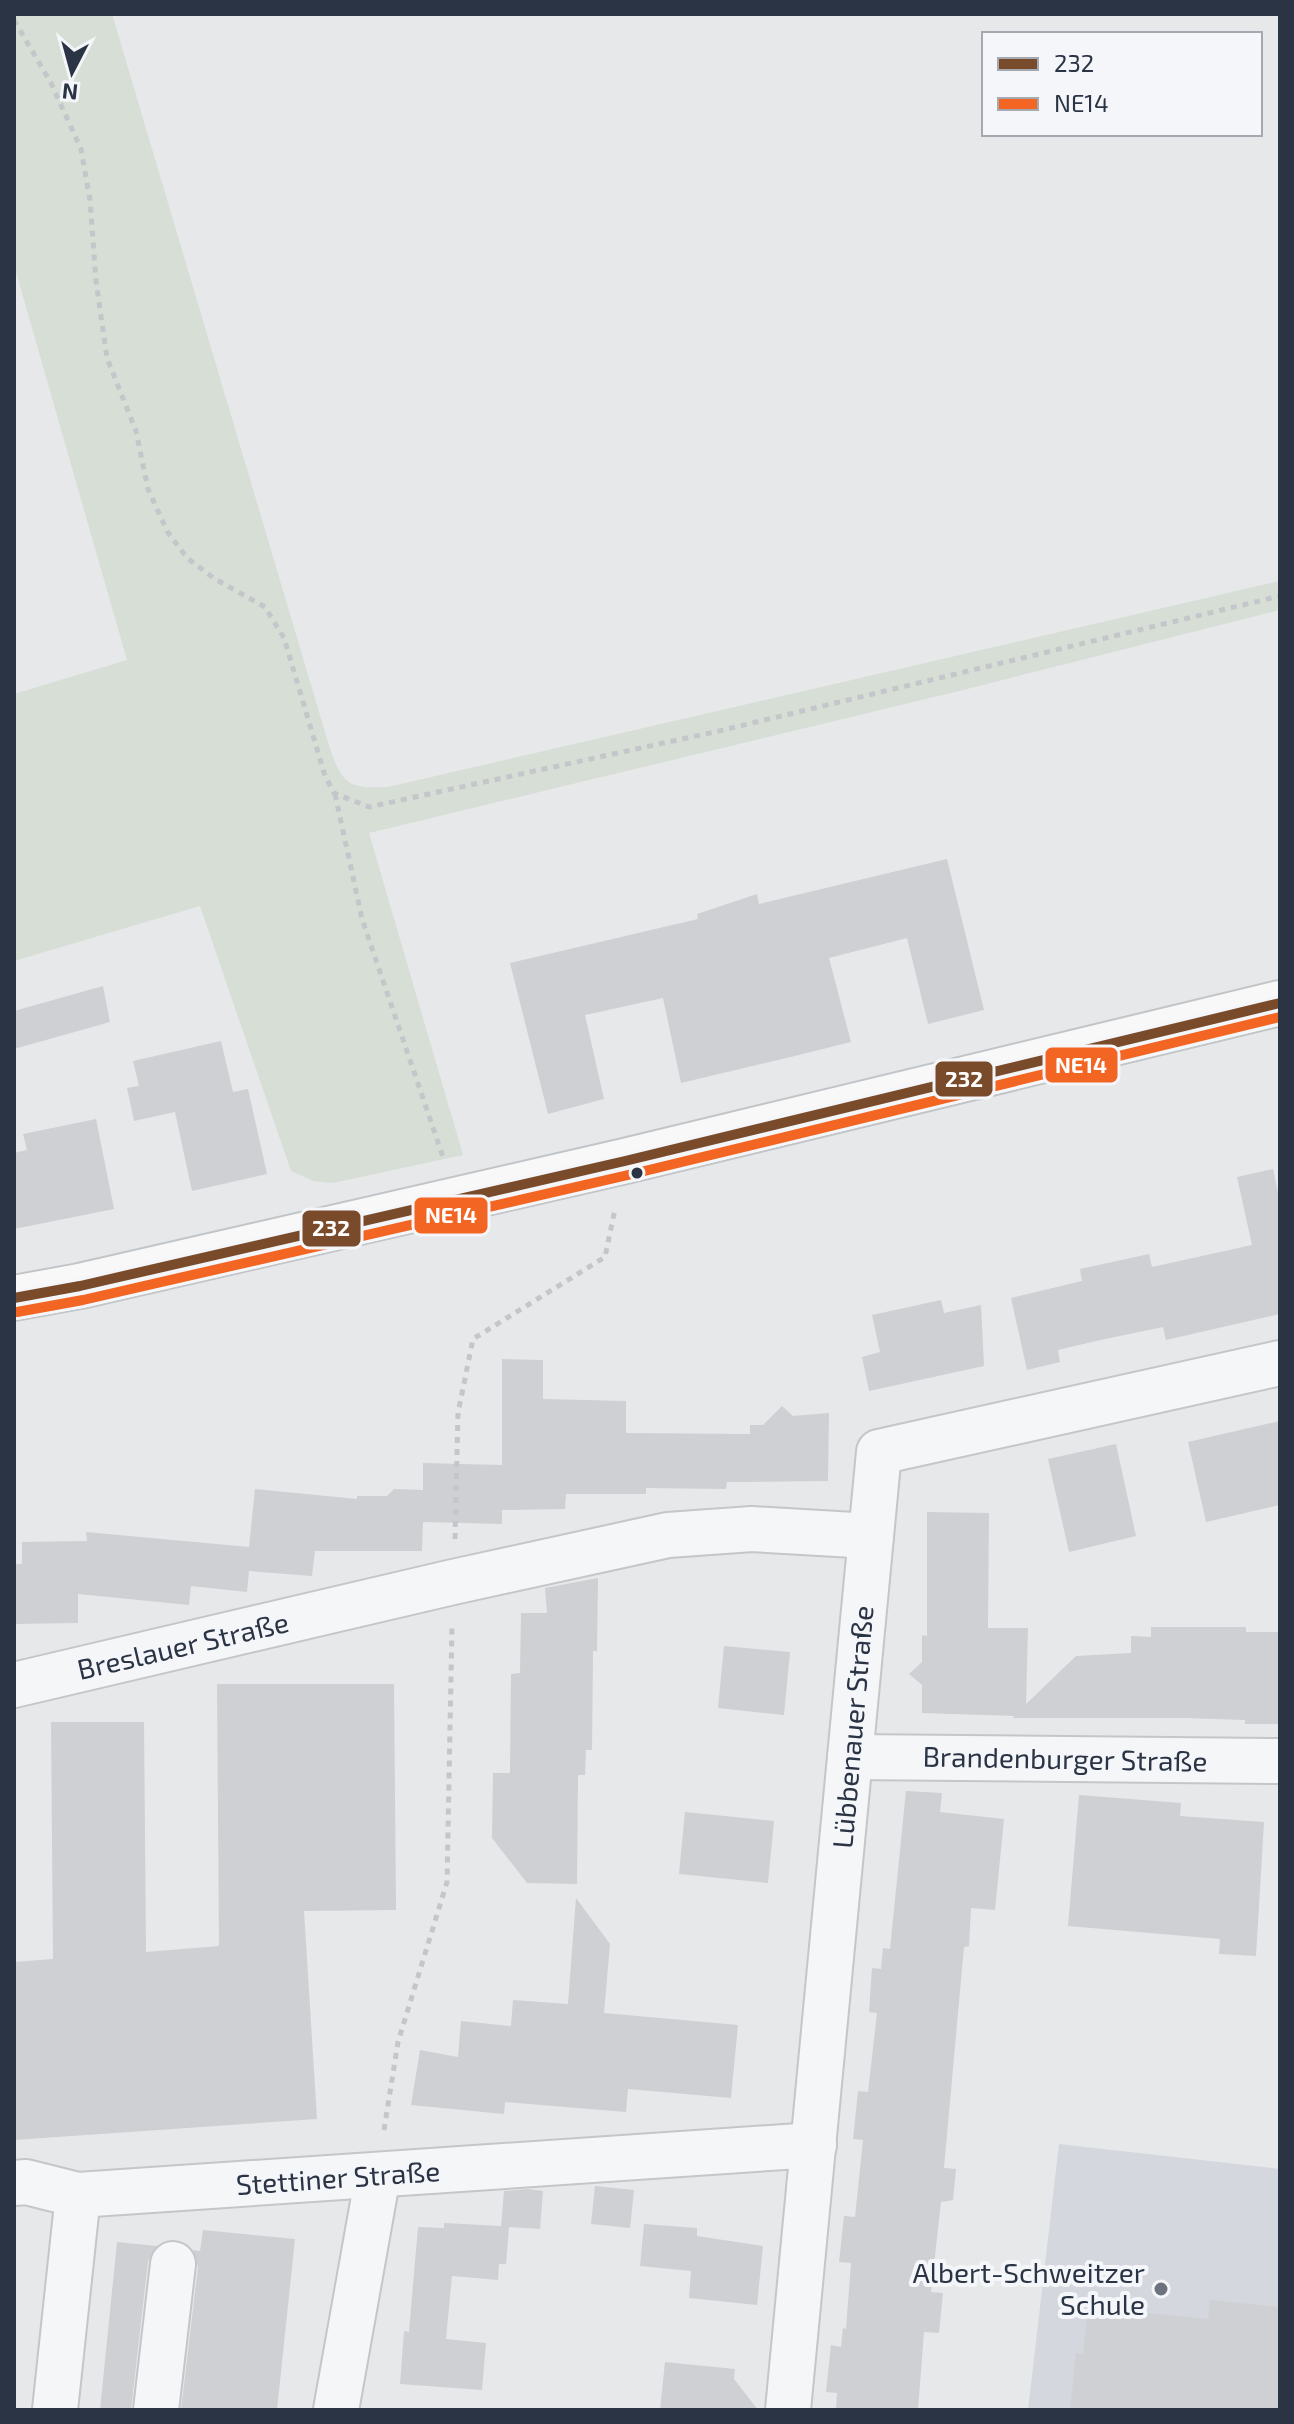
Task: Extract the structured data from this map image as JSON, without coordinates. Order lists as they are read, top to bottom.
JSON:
{
  "streets": {
    "street": [
      "Breslauer Straße",
      "Lübbenauer Straße",
      "Brandenburger Straße",
      "Stettiner Straße"
    ]
  },
  "crossings": [
    ["Breslauer Straße", "Lübbenauer Straße"],
    ["Lübbenauer Straße", "Brandenburger Straße"],
    ["Lübbenauer Straße", "Stettiner Straße"]
  ],
  "places": ["Albert-Schweitzer Schule"],
  "lines": ["transit line 232", "transit line NE14"],
  "legend": ["232", "NE14"],
  "north": "bottom"
}
